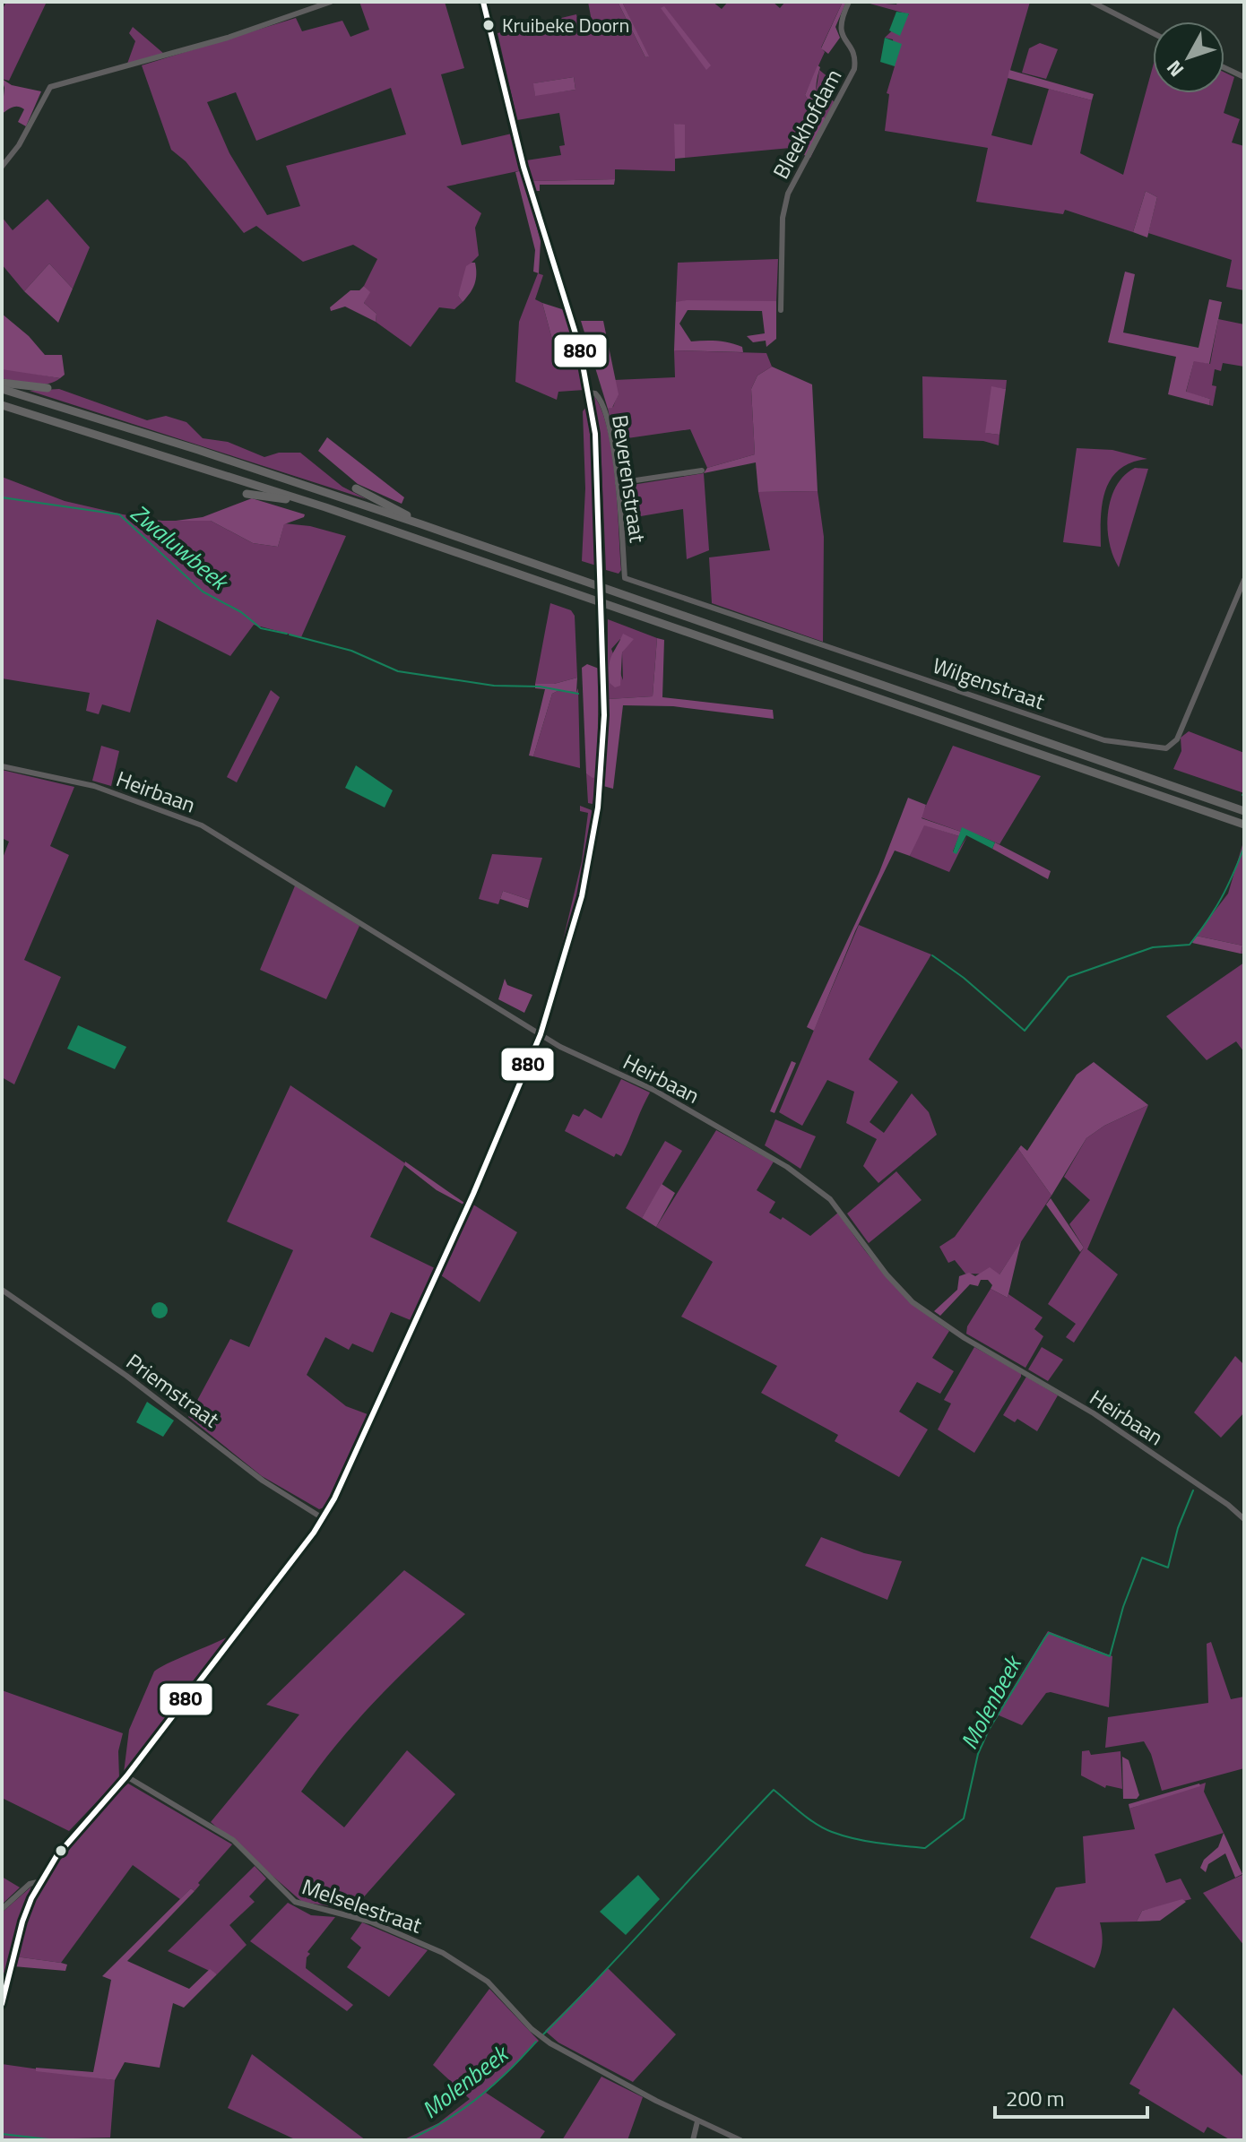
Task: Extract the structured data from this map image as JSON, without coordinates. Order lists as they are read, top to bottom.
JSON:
{
  "streets": {
    "street": [
      "Bleekhofdam",
      "Beverenstraat",
      "Wilgenstraat",
      "Heirbaan",
      "Priemstraat",
      "Melselestraat"
    ]
  },
  "crossings": [
    ["Beverenstraat", "Wilgenstraat"],
    ["Beverenstraat", "Heirbaan"],
    ["Beverenstraat", "Priemstraat"],
    ["Beverenstraat", "Melselestraat"]
  ],
  "water": ["Zwaluwbeek", "Molenbeek"],
  "places": ["Kruibeke Doorn"],
  "lines": ["transit line 880"],
  "scale_bar": "200 m",
  "north": "bottom left"
}
